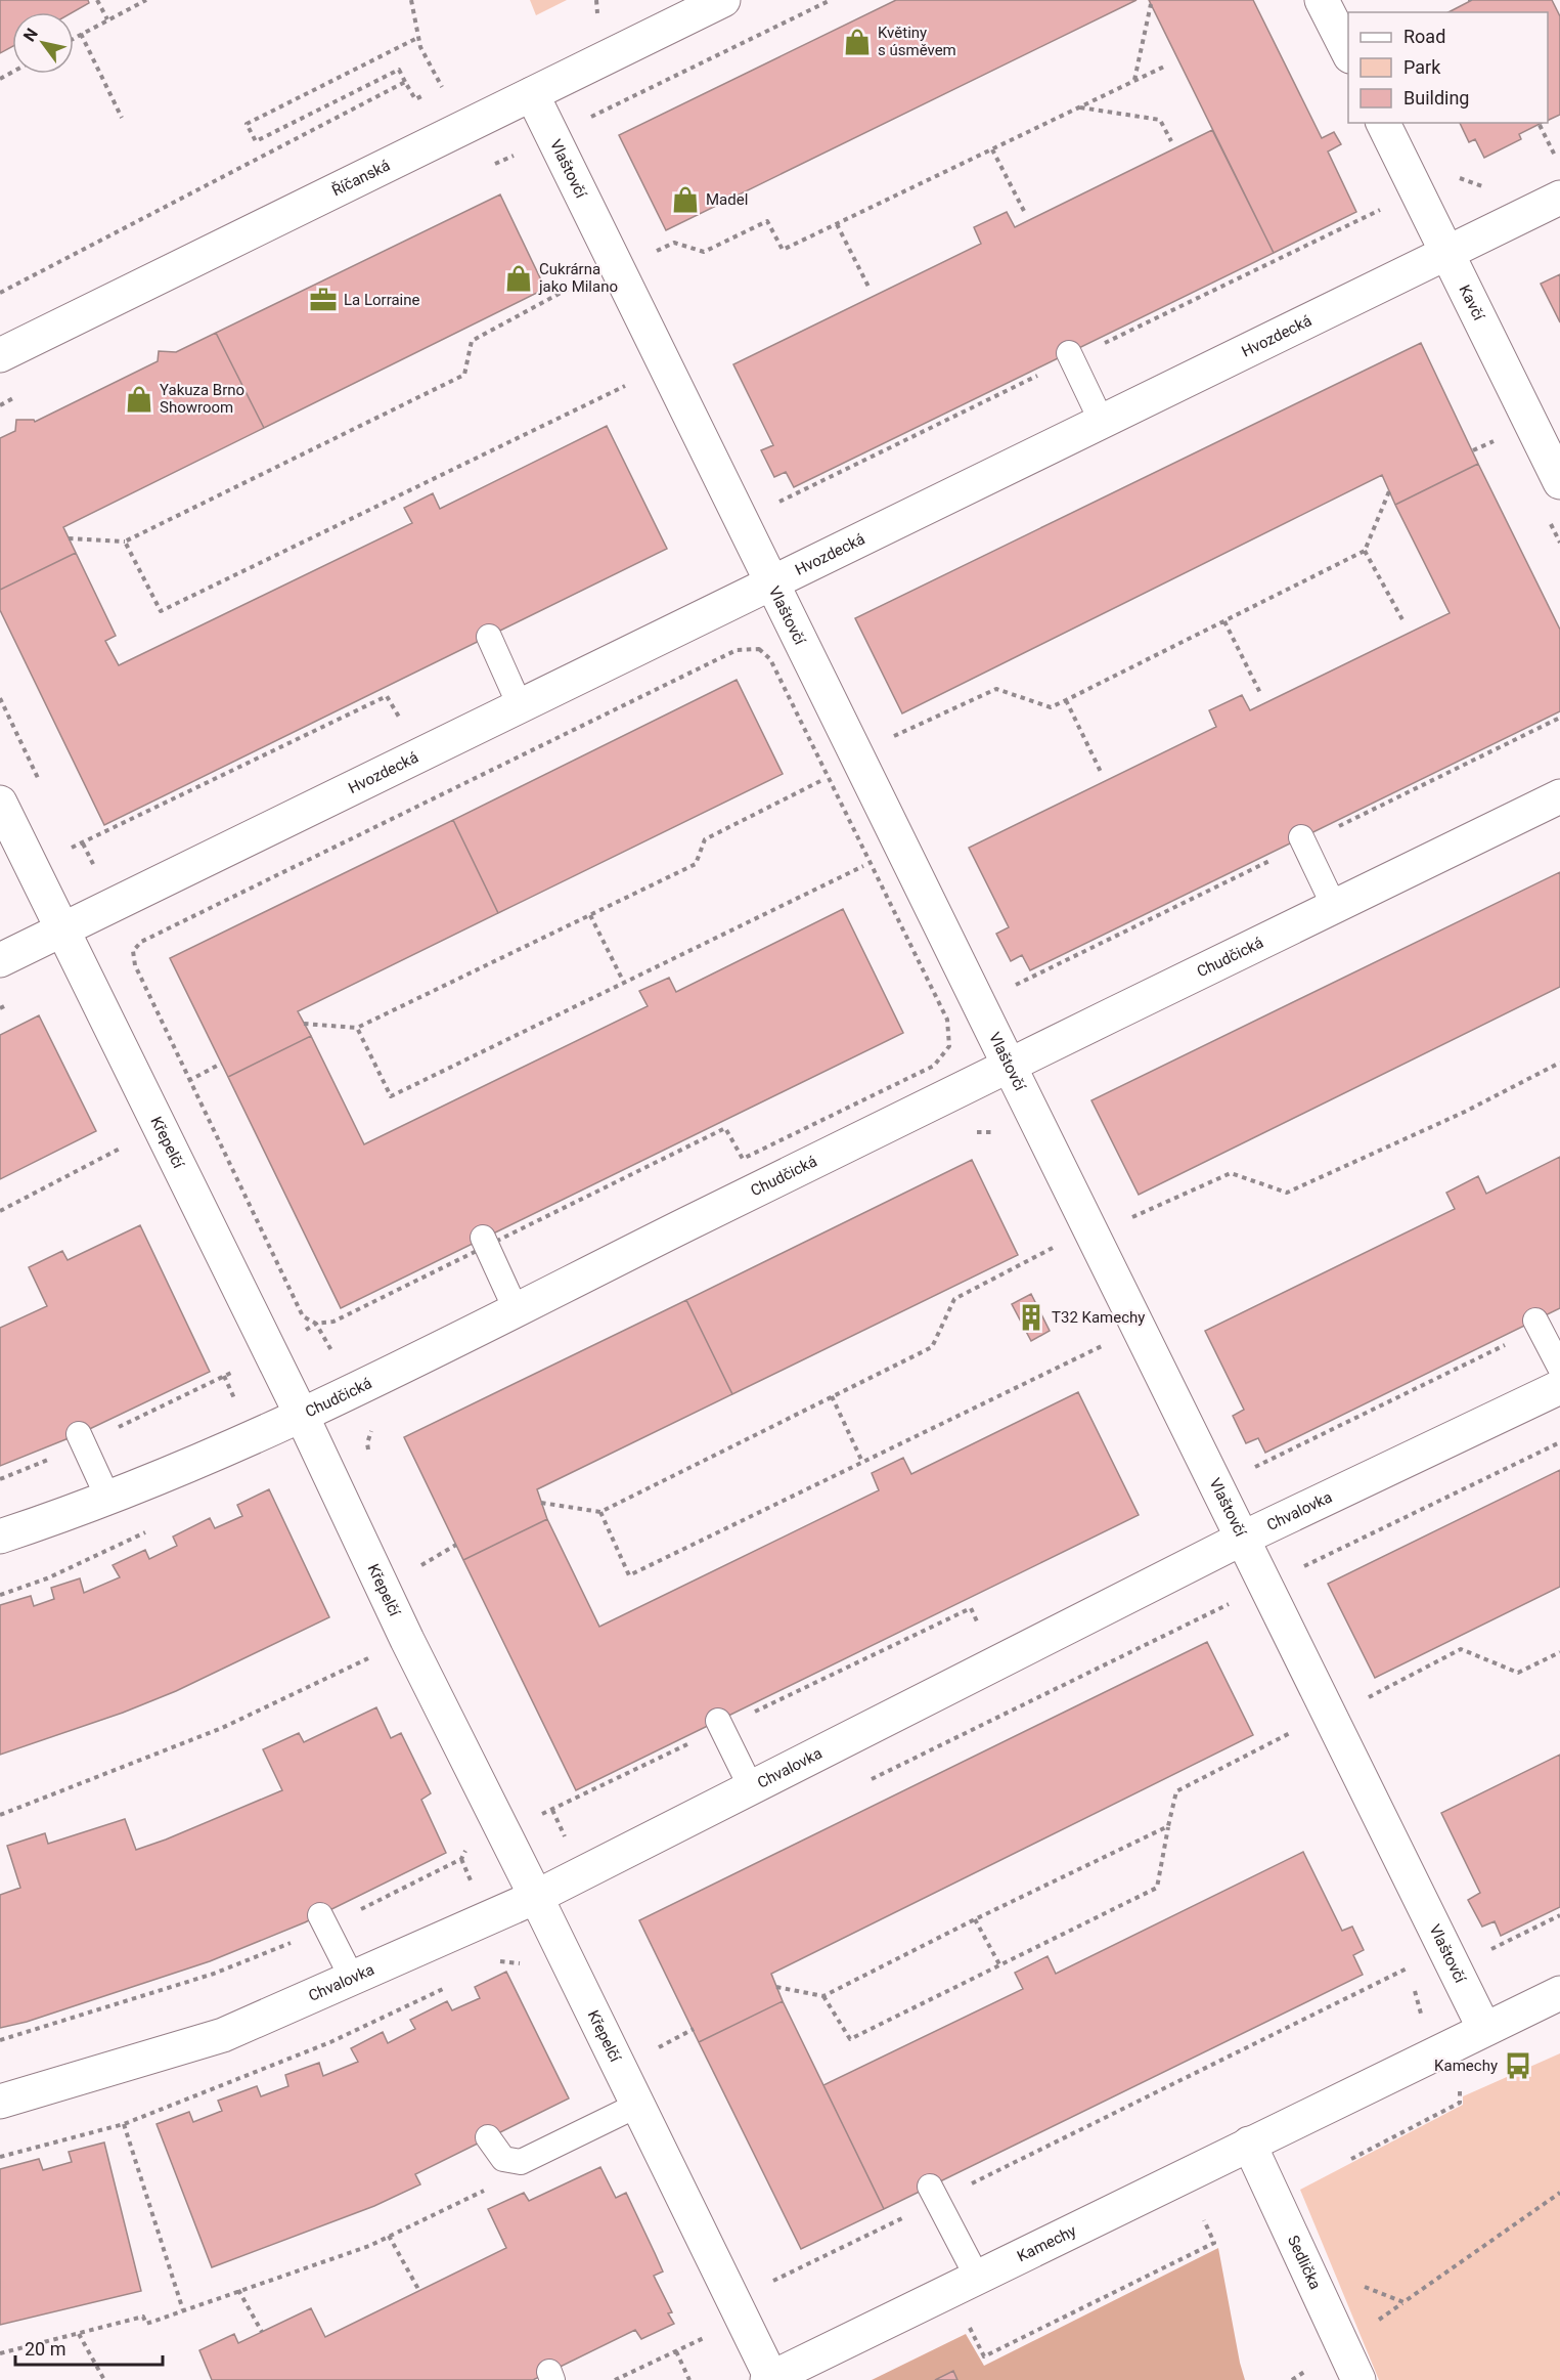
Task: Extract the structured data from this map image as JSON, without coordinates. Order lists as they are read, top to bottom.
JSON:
{
  "streets": {
    "street": [
      "Vlaštovčí",
      "Říčanská",
      "Kavčí",
      "Hvozdecká",
      "Chudčická",
      "Křepelčí",
      "Chvalovka",
      "Kamechy",
      "Sedlička"
    ]
  },
  "crossings": [
    ["Vlaštovčí", "Říčanská"],
    ["Vlaštovčí", "Hvozdecká"],
    ["Vlaštovčí", "Chudčická"],
    ["Vlaštovčí", "Chvalovka"],
    ["Vlaštovčí", "Kamechy"],
    ["Kavčí", "Hvozdecká"],
    ["Hvozdecká", "Křepelčí"],
    ["Chudčická", "Křepelčí"],
    ["Křepelčí", "Chvalovka"],
    ["Křepelčí", "Kamechy"],
    ["Kamechy", "Sedlička"]
  ],
  "places": {
    "shop": [
      "Květiny s úsměvem",
      "Madel",
      "Cukrárna jako Milano",
      "Yakuza Brno Showroom"
    ],
    "office": ["La Lorraine"],
    "building": ["T32 Kamechy"],
    "bus stop": ["Kamechy"]
  },
  "legend": ["Road", "Park", "Building"],
  "scale_bar": "20 m",
  "north": "top left"
}
